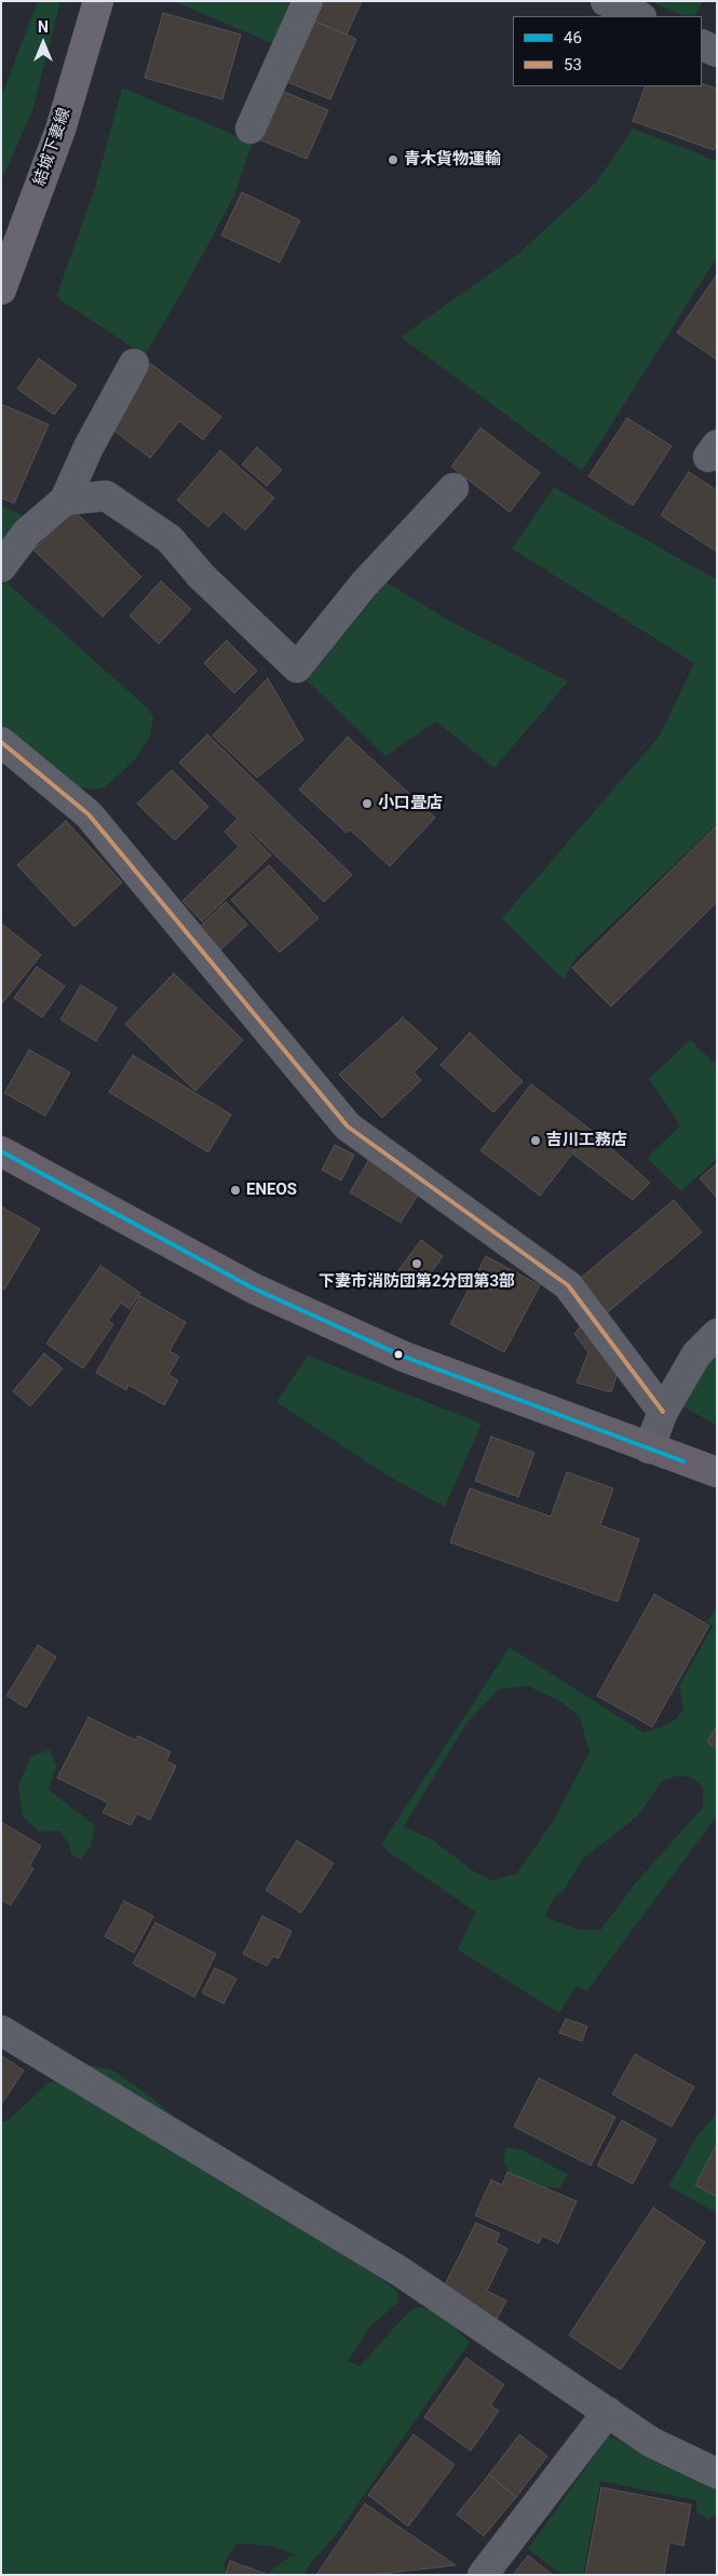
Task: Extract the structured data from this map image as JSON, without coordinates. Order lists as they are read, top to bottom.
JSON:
{
  "streets": {
    "main road": ["結城下妻線"]
  },
  "places": [
    "青木貨物運輸",
    "小口畳店",
    "吉川工務店",
    "ENEOS",
    "下妻市消防団第2分団第3部"
  ],
  "lines": ["transit line 53", "transit line 46"],
  "legend": ["46", "53"],
  "north": "top"
}
